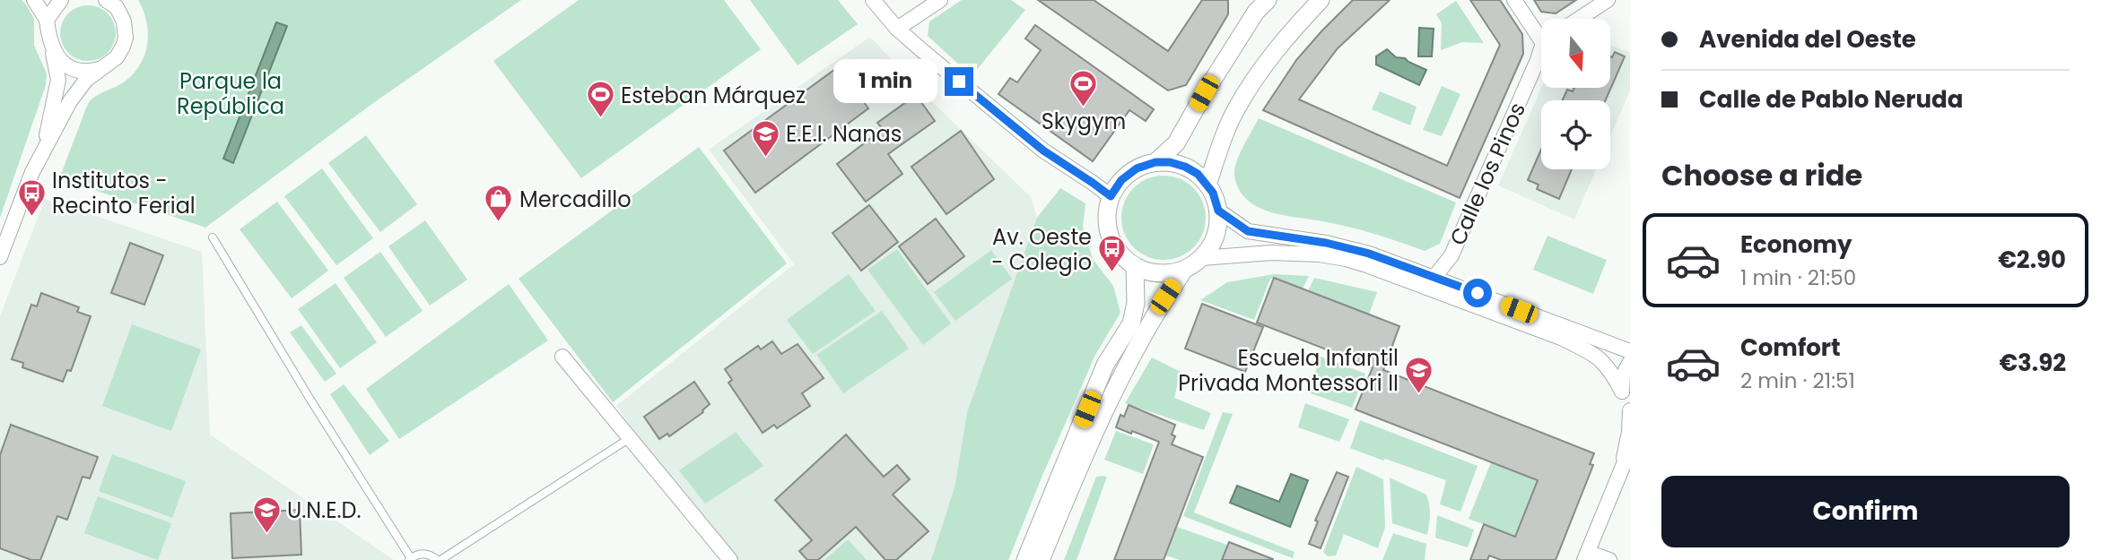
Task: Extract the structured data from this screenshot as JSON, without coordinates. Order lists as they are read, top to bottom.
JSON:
{
  "streets": {
    "street": ["Calle los Pinos"]
  },
  "parks": ["Parque la República"],
  "places": {
    "sports": ["Skygym", "Esteban Márquez"],
    "school or university": ["E.E.I. Nanas", "Escuela Infantil Privada Montessori II", "U.N.E.D."],
    "bus stop": ["Institutos - Recinto Ferial", "Av. Oeste - Colegio"],
    "shop": ["Mercadillo"]
  },
  "north": "bottom",
  "page": {
    "banner": ["Avenida del Oeste", "Calle de Pablo Neruda"],
    "bubble": "1 min",
    "heading": "Choose a ride",
    "list": [
      {
        "name": "Economy",
        "note": "1 min · 21:50",
        "value": "€2.90"
      },
      {
        "name": "Comfort",
        "note": "2 min · 21:51",
        "value": "€3.92"
      }
    ],
    "buttons": "Confirm"
  }
}
